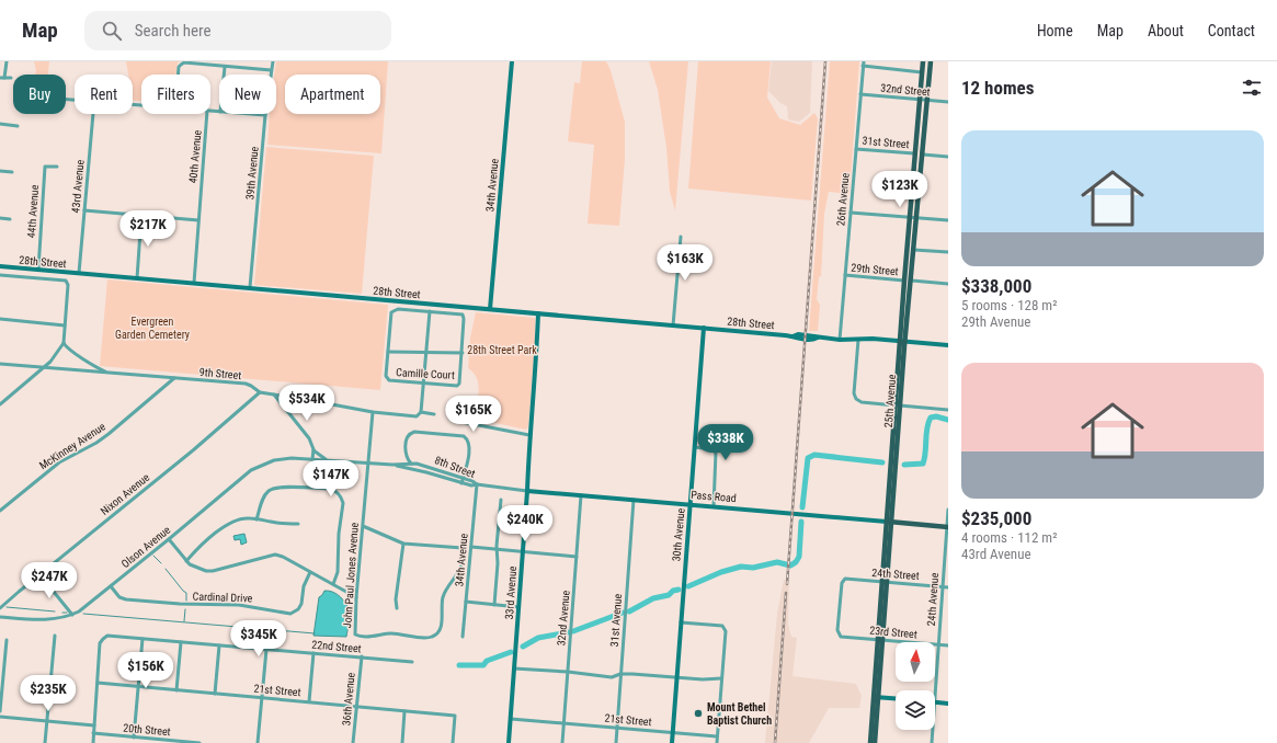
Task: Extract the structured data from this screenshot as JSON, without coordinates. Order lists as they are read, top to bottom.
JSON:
{
  "streets": {
    "main road": [
      "34th Avenue",
      "28th Street",
      "25th Avenue",
      "Pass Road",
      "30th Avenue",
      "33rd Avenue"
    ],
    "street": [
      "32nd Street",
      "31st Street",
      "40th Avenue",
      "39th Avenue",
      "43rd Avenue",
      "26th Avenue",
      "44th Avenue",
      "29th Street",
      "9th Street",
      "Camille Court",
      "McKinney Avenue",
      "8th Street",
      "Nixon Avenue",
      "Olson Avenue",
      "24th Street",
      "John Paul Jones Avenue",
      "Cardinal Drive",
      "24th Avenue",
      "32nd Avenue",
      "31st Avenue",
      "23rd Street",
      "22nd Street",
      "21st Street",
      "36th Avenue",
      "20th Street"
    ]
  },
  "crossings": [
    ["32nd Street", "26th Avenue"],
    ["32nd Street", "25th Avenue"],
    ["31st Street", "26th Avenue"],
    ["31st Street", "25th Avenue"],
    ["40th Avenue", "28th Street"],
    ["39th Avenue", "28th Street"],
    ["34th Avenue", "28th Street"],
    ["34th Avenue", "8th Street"],
    ["34th Avenue", "Pass Road"],
    ["43rd Avenue", "28th Street"],
    ["26th Avenue", "28th Street"],
    ["26th Avenue", "29th Street"],
    ["44th Avenue", "28th Street"],
    ["28th Street", "25th Avenue"],
    ["28th Street", "30th Avenue"],
    ["28th Street", "33rd Avenue"],
    ["29th Street", "25th Avenue"],
    ["9th Street", "McKinney Avenue"],
    ["9th Street", "Nixon Avenue"],
    ["9th Street", "John Paul Jones Avenue"],
    ["25th Avenue", "Pass Road"],
    ["25th Avenue", "24th Street"],
    ["25th Avenue", "23rd Street"],
    ["8th Street", "Pass Road"],
    ["8th Street", "Olson Avenue"],
    ["8th Street", "John Paul Jones Avenue"],
    ["Pass Road", "30th Avenue"],
    ["Pass Road", "33rd Avenue"],
    ["Pass Road", "24th Avenue"],
    ["Pass Road", "32nd Avenue"],
    ["Pass Road", "31st Avenue"],
    ["30th Avenue", "21st Street"],
    ["Olson Avenue", "Cardinal Drive"],
    ["24th Street", "24th Avenue"],
    ["24th Street", "23rd Street"],
    ["33rd Avenue", "21st Street"],
    ["24th Avenue", "23rd Street"],
    ["32nd Avenue", "21st Street"],
    ["31st Avenue", "21st Street"],
    ["22nd Street", "21st Street"],
    ["22nd Street", "36th Avenue"],
    ["21st Street", "36th Avenue"]
  ],
  "parks": ["Evergreen Garden Cemetery", "28th Street Park"],
  "places": ["Mount Bethel Baptist Church"],
  "north": "top",
  "page": {
    "header": "Map",
    "search": "Search here",
    "nav": [
      "Home",
      "Map",
      "About",
      "Contact"
    ],
    "heading": "12 homes",
    "chip": [
      "Buy",
      "Rent",
      "Filters",
      "New",
      "Apartment"
    ],
    "list": [
      {
        "name": "$338,000",
        "note": "5 rooms · 128 m² · 29th Avenue"
      },
      {
        "name": "$235,000",
        "note": "4 rooms · 112 m² · 43rd Avenue"
      }
    ],
    "price": [
      "$123K",
      "$217K",
      "$163K",
      "$534K",
      "$165K",
      "$338K",
      "$147K",
      "$240K",
      "$247K",
      "$345K",
      "$156K",
      "$235K"
    ]
  }
}
